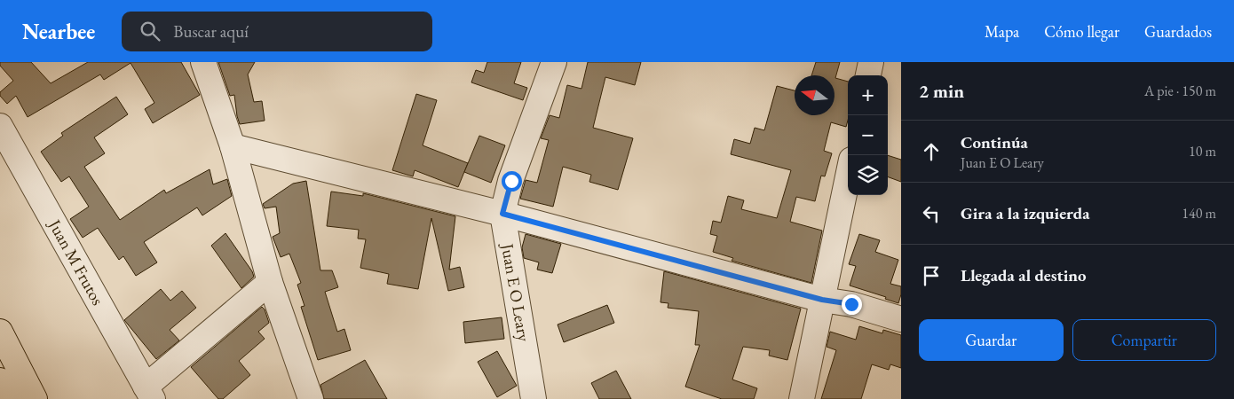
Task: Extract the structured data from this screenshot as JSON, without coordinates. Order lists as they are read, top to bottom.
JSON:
{
  "streets": {
    "street": ["Juan M Frutos", "Juan E O Leary"]
  },
  "north": "left",
  "page": {
    "header": "Nearbee",
    "search": "Buscar aquí",
    "nav": ["Mapa", "Cómo llegar", "Guardados"],
    "heading": ["2 min", "A pie · 150 m"],
    "map_buttons": ["+", "−"],
    "list": [
      ["Continúa", "Juan E O Leary", "10 m"],
      ["Gira a la izquierda", "140 m"],
      "Llegada al destino"
    ],
    "buttons": ["Guardar", "Compartir"]
  }
}
